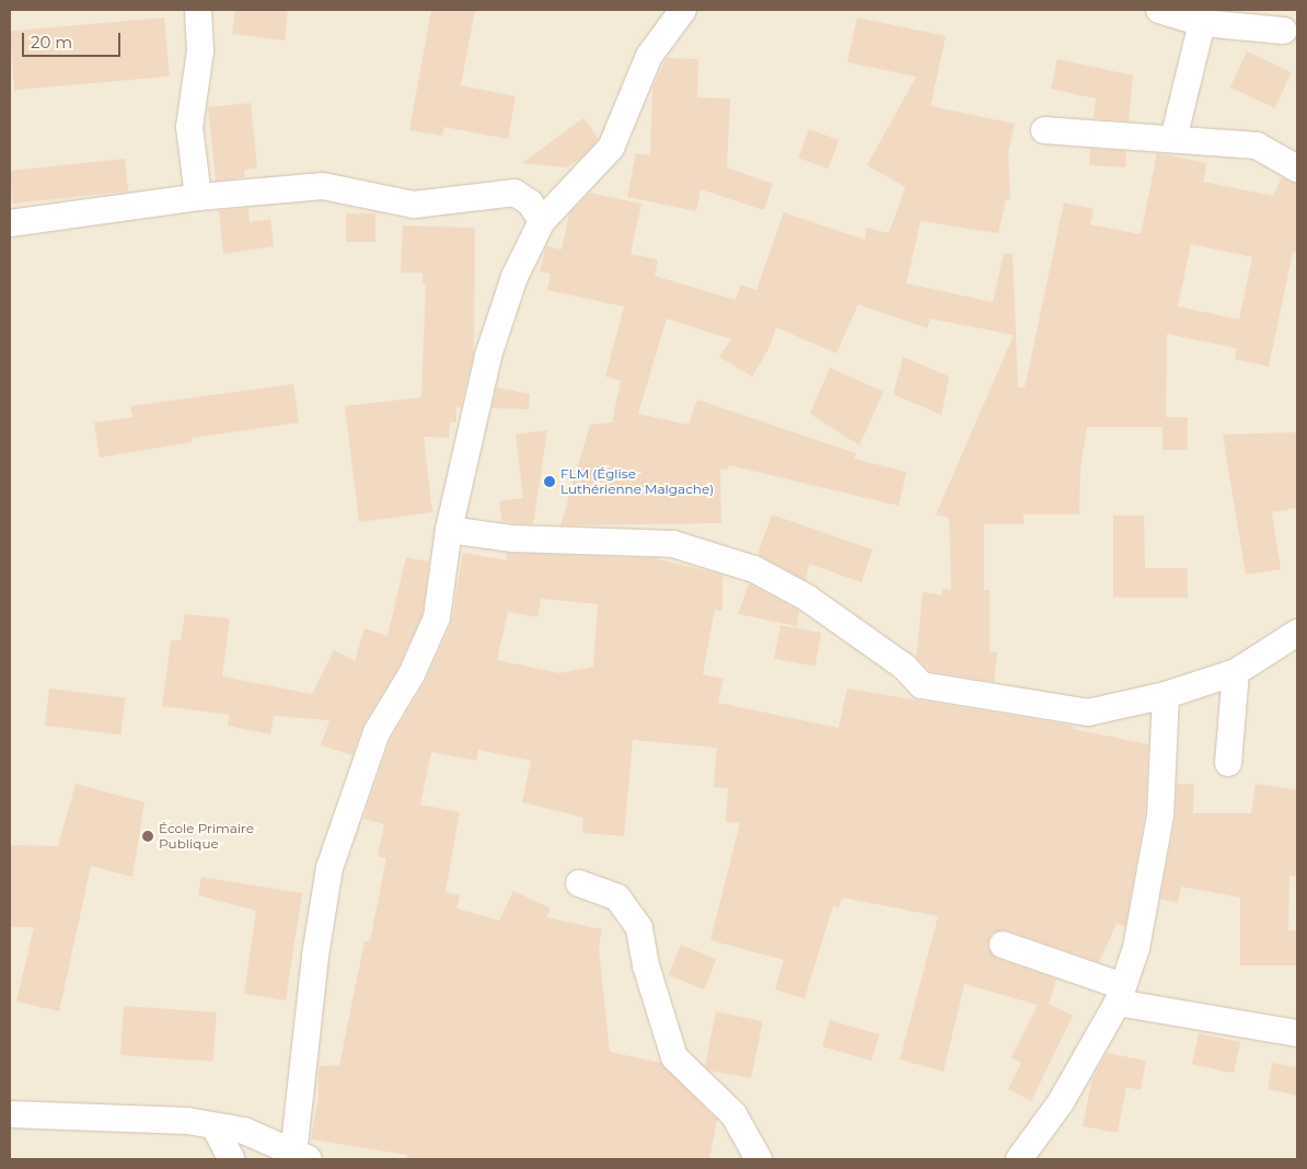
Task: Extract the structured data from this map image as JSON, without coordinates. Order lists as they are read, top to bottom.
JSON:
{
  "places": ["FLM (Église Luthérienne Malgache)", "École Primaire Publique"],
  "scale_bar": "20 m"
}
